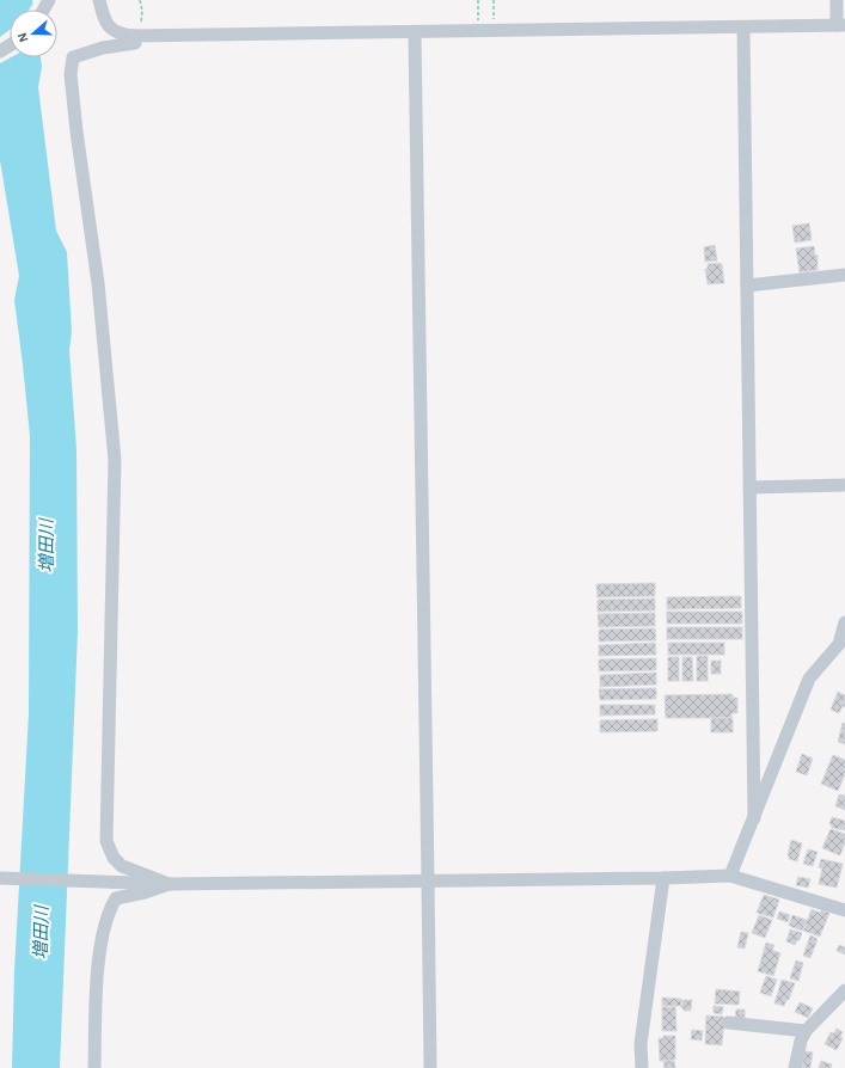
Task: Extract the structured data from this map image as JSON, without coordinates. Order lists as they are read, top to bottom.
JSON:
{
  "water": ["増田川"],
  "north": "left"
}
